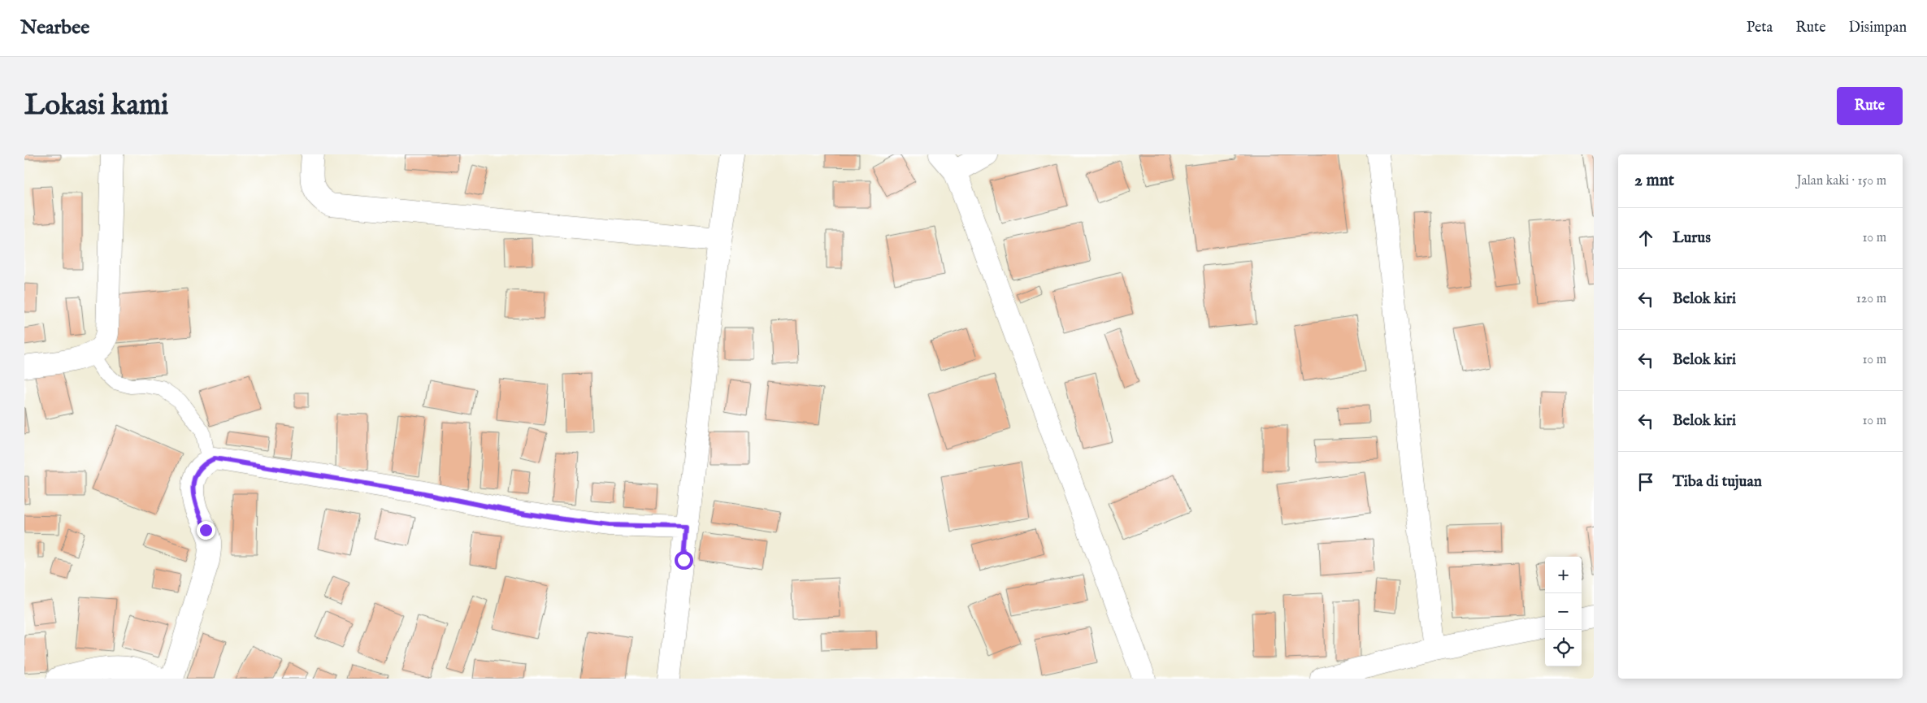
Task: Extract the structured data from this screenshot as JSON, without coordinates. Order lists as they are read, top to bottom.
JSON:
{
  "page": {
    "header": "Nearbee",
    "nav": ["Peta", "Rute", "Disimpan"],
    "buttons": "Rute",
    "title": "Lokasi kami",
    "heading": ["2 mnt", "Jalan kaki · 150 m"],
    "list": [
      ["Lurus", "10 m"],
      ["Belok kiri", "120 m"],
      ["Belok kiri", "10 m"],
      ["Belok kiri", "10 m"],
      "Tiba di tujuan"
    ],
    "map_buttons": ["+", "−"]
  }
}
